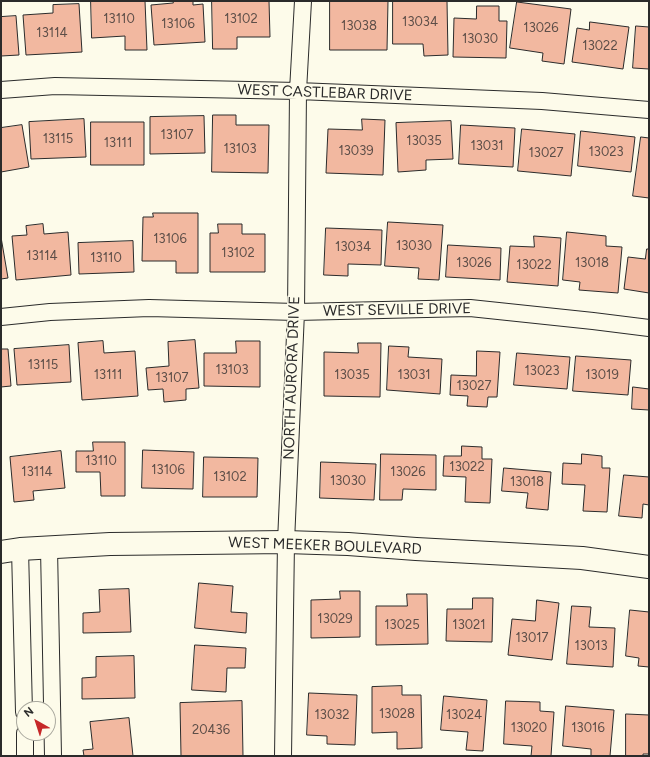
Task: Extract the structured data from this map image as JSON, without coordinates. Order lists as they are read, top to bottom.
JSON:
{
  "streets": {
    "street": [
      "WEST CASTLEBAR DRIVE",
      "WEST SEVILLE DRIVE",
      "NORTH AURORA DRIVE",
      "WEST MEEKER BOULEVARD"
    ]
  },
  "crossings": [
    ["WEST CASTLEBAR DRIVE", "NORTH AURORA DRIVE"],
    ["WEST SEVILLE DRIVE", "NORTH AURORA DRIVE"],
    ["NORTH AURORA DRIVE", "WEST MEEKER BOULEVARD"]
  ],
  "house_numbers": [
    "13110",
    "13102",
    "13034",
    "13106",
    "13038",
    "13026",
    "13114",
    "13030",
    "13022",
    "13107",
    "13115",
    "13035",
    "13111",
    "13031",
    "13103",
    "13039",
    "13023",
    "13027",
    "13106",
    "13030",
    "13034",
    "13102",
    "13114",
    "13110",
    "13026",
    "13018",
    "13022",
    "13115",
    "13103",
    "13023",
    "13111",
    "13035",
    "13031",
    "13019",
    "13107",
    "13027",
    "13110",
    "13022",
    "13106",
    "13114",
    "13026",
    "13102",
    "13030",
    "13018",
    "13029",
    "13025",
    "13021",
    "13017",
    "13013",
    "13028",
    "13032",
    "13024",
    "13020",
    "13016",
    "20436"
  ],
  "north": "top left"
}
